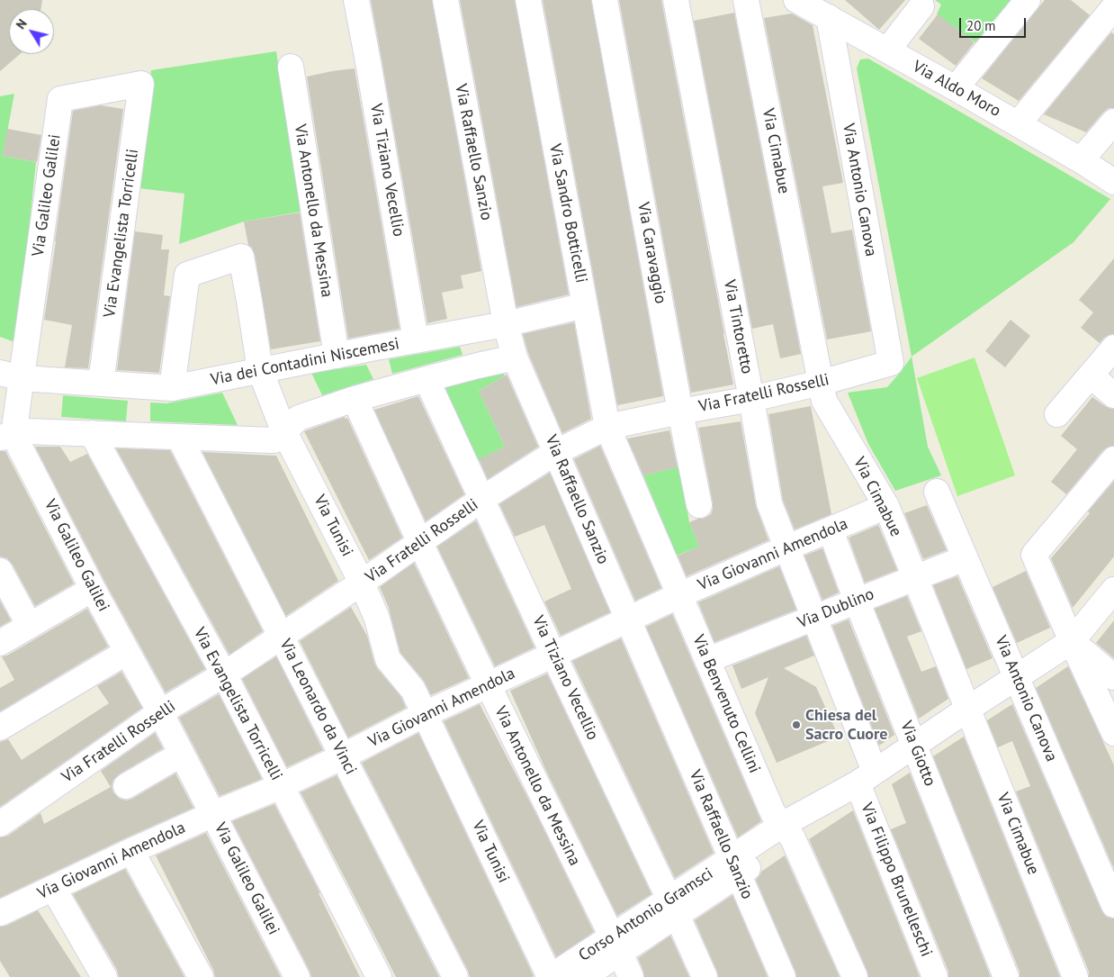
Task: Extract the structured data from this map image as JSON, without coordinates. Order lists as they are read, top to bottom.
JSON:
{
  "streets": {
    "street": [
      "Via Aldo Moro",
      "Via Cimabue",
      "Via Raffaello Sanzio",
      "Via Tiziano Vecellio",
      "Via Antonio Canova",
      "Via Galileo Galilei",
      "Via Antonello da Messina",
      "Via Sandro Botticelli",
      "Via Evangelista Torricelli",
      "Via Caravaggio",
      "Via Tintoretto",
      "Via dei Contadini Niscemesi",
      "Via Fratelli Rosselli",
      "Via Tunisi",
      "Via Giovanni Amendola",
      "Via Dublino",
      "Via Benvenuto Cellini",
      "Via Leonardo da Vinci",
      "Via Giotto",
      "Via Filippo Brunelleschi",
      "Corso Antonio Gramsci"
    ]
  },
  "crossings": [
    ["Via Aldo Moro", "Via Antonio Canova"],
    ["Via Cimabue", "Via Fratelli Rosselli"],
    ["Via Cimabue", "Via Giovanni Amendola"],
    ["Via Cimabue", "Via Dublino"],
    ["Via Cimabue", "Corso Antonio Gramsci"],
    ["Via Raffaello Sanzio", "Via dei Contadini Niscemesi"],
    ["Via Raffaello Sanzio", "Via Fratelli Rosselli"],
    ["Via Raffaello Sanzio", "Via Giovanni Amendola"],
    ["Via Raffaello Sanzio", "Corso Antonio Gramsci"],
    ["Via Tiziano Vecellio", "Via dei Contadini Niscemesi"],
    ["Via Tiziano Vecellio", "Via Fratelli Rosselli"],
    ["Via Tiziano Vecellio", "Via Giovanni Amendola"],
    ["Via Tiziano Vecellio", "Corso Antonio Gramsci"],
    ["Via Antonio Canova", "Via Fratelli Rosselli"],
    ["Via Antonio Canova", "Via Dublino"],
    ["Via Antonio Canova", "Corso Antonio Gramsci"],
    ["Via Galileo Galilei", "Via Evangelista Torricelli"],
    ["Via Galileo Galilei", "Via dei Contadini Niscemesi"],
    ["Via Galileo Galilei", "Via Fratelli Rosselli"],
    ["Via Galileo Galilei", "Via Giovanni Amendola"],
    ["Via Antonello da Messina", "Via dei Contadini Niscemesi"],
    ["Via Antonello da Messina", "Via Fratelli Rosselli"],
    ["Via Antonello da Messina", "Via Giovanni Amendola"],
    ["Via Antonello da Messina", "Corso Antonio Gramsci"],
    ["Via Sandro Botticelli", "Via dei Contadini Niscemesi"],
    ["Via Sandro Botticelli", "Via Fratelli Rosselli"],
    ["Via Sandro Botticelli", "Via Benvenuto Cellini"],
    ["Via Evangelista Torricelli", "Via dei Contadini Niscemesi"],
    ["Via Evangelista Torricelli", "Via Fratelli Rosselli"],
    ["Via Evangelista Torricelli", "Via Giovanni Amendola"],
    ["Via Caravaggio", "Via Fratelli Rosselli"],
    ["Via Tintoretto", "Via Fratelli Rosselli"],
    ["Via Tintoretto", "Via Giovanni Amendola"],
    ["Via Tintoretto", "Via Dublino"],
    ["Via Tintoretto", "Via Filippo Brunelleschi"],
    ["Via Tintoretto", "Corso Antonio Gramsci"],
    ["Via dei Contadini Niscemesi", "Via Tunisi"],
    ["Via Fratelli Rosselli", "Via Tunisi"],
    ["Via Fratelli Rosselli", "Via Benvenuto Cellini"],
    ["Via Fratelli Rosselli", "Via Leonardo da Vinci"],
    ["Via Tunisi", "Via Giovanni Amendola"],
    ["Via Tunisi", "Corso Antonio Gramsci"],
    ["Via Giovanni Amendola", "Via Benvenuto Cellini"],
    ["Via Giovanni Amendola", "Via Leonardo da Vinci"],
    ["Via Giovanni Amendola", "Via Giotto"],
    ["Via Dublino", "Via Benvenuto Cellini"],
    ["Via Dublino", "Via Giotto"],
    ["Via Benvenuto Cellini", "Corso Antonio Gramsci"],
    ["Via Giotto", "Corso Antonio Gramsci"],
    ["Via Filippo Brunelleschi", "Corso Antonio Gramsci"]
  ],
  "places": ["Chiesa del Sacro Cuore"],
  "scale_bar": "20 m",
  "north": "top left"
}
